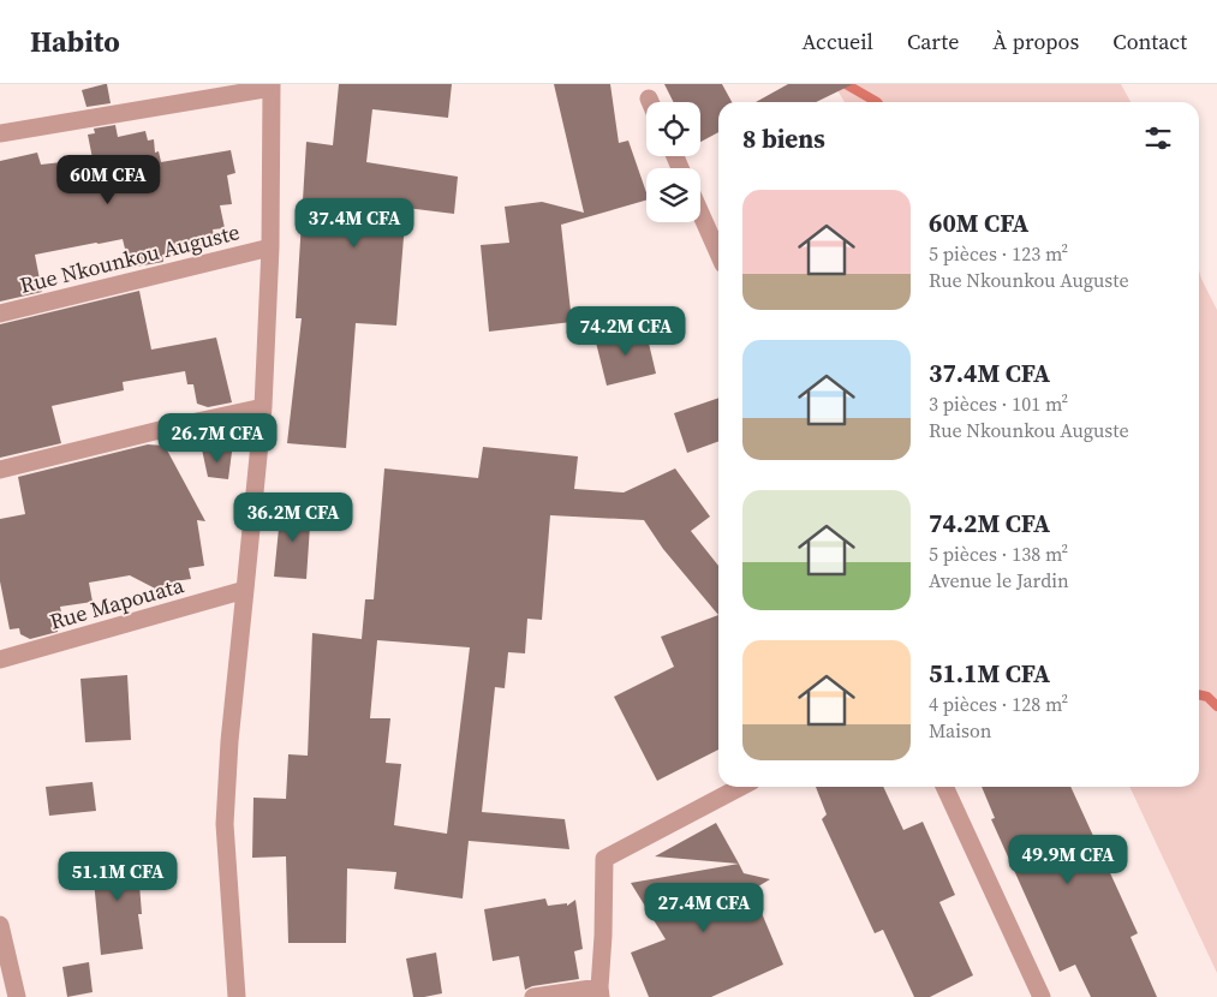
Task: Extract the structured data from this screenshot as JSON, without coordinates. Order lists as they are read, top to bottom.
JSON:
{
  "streets": {
    "street": ["Rue Nkounkou Auguste", "Rue Mapouata"]
  },
  "page": {
    "header": "Habito",
    "nav": [
      "Accueil",
      "Carte",
      "À propos",
      "Contact"
    ],
    "heading": "8 biens",
    "price": [
      "60M CFA",
      "37.4M CFA",
      "74.2M CFA",
      "26.7M CFA",
      "36.2M CFA",
      "49.9M CFA",
      "51.1M CFA",
      "27.4M CFA"
    ],
    "list": [
      {
        "name": "60M CFA",
        "note": "5 pièces · 123 m² · Rue Nkounkou Auguste"
      },
      {
        "name": "37.4M CFA",
        "note": "3 pièces · 101 m² · Rue Nkounkou Auguste"
      },
      {
        "name": "74.2M CFA",
        "note": "5 pièces · 138 m² · Avenue le Jardin"
      },
      {
        "name": "51.1M CFA",
        "note": "4 pièces · 128 m² · Maison"
      }
    ]
  }
}
